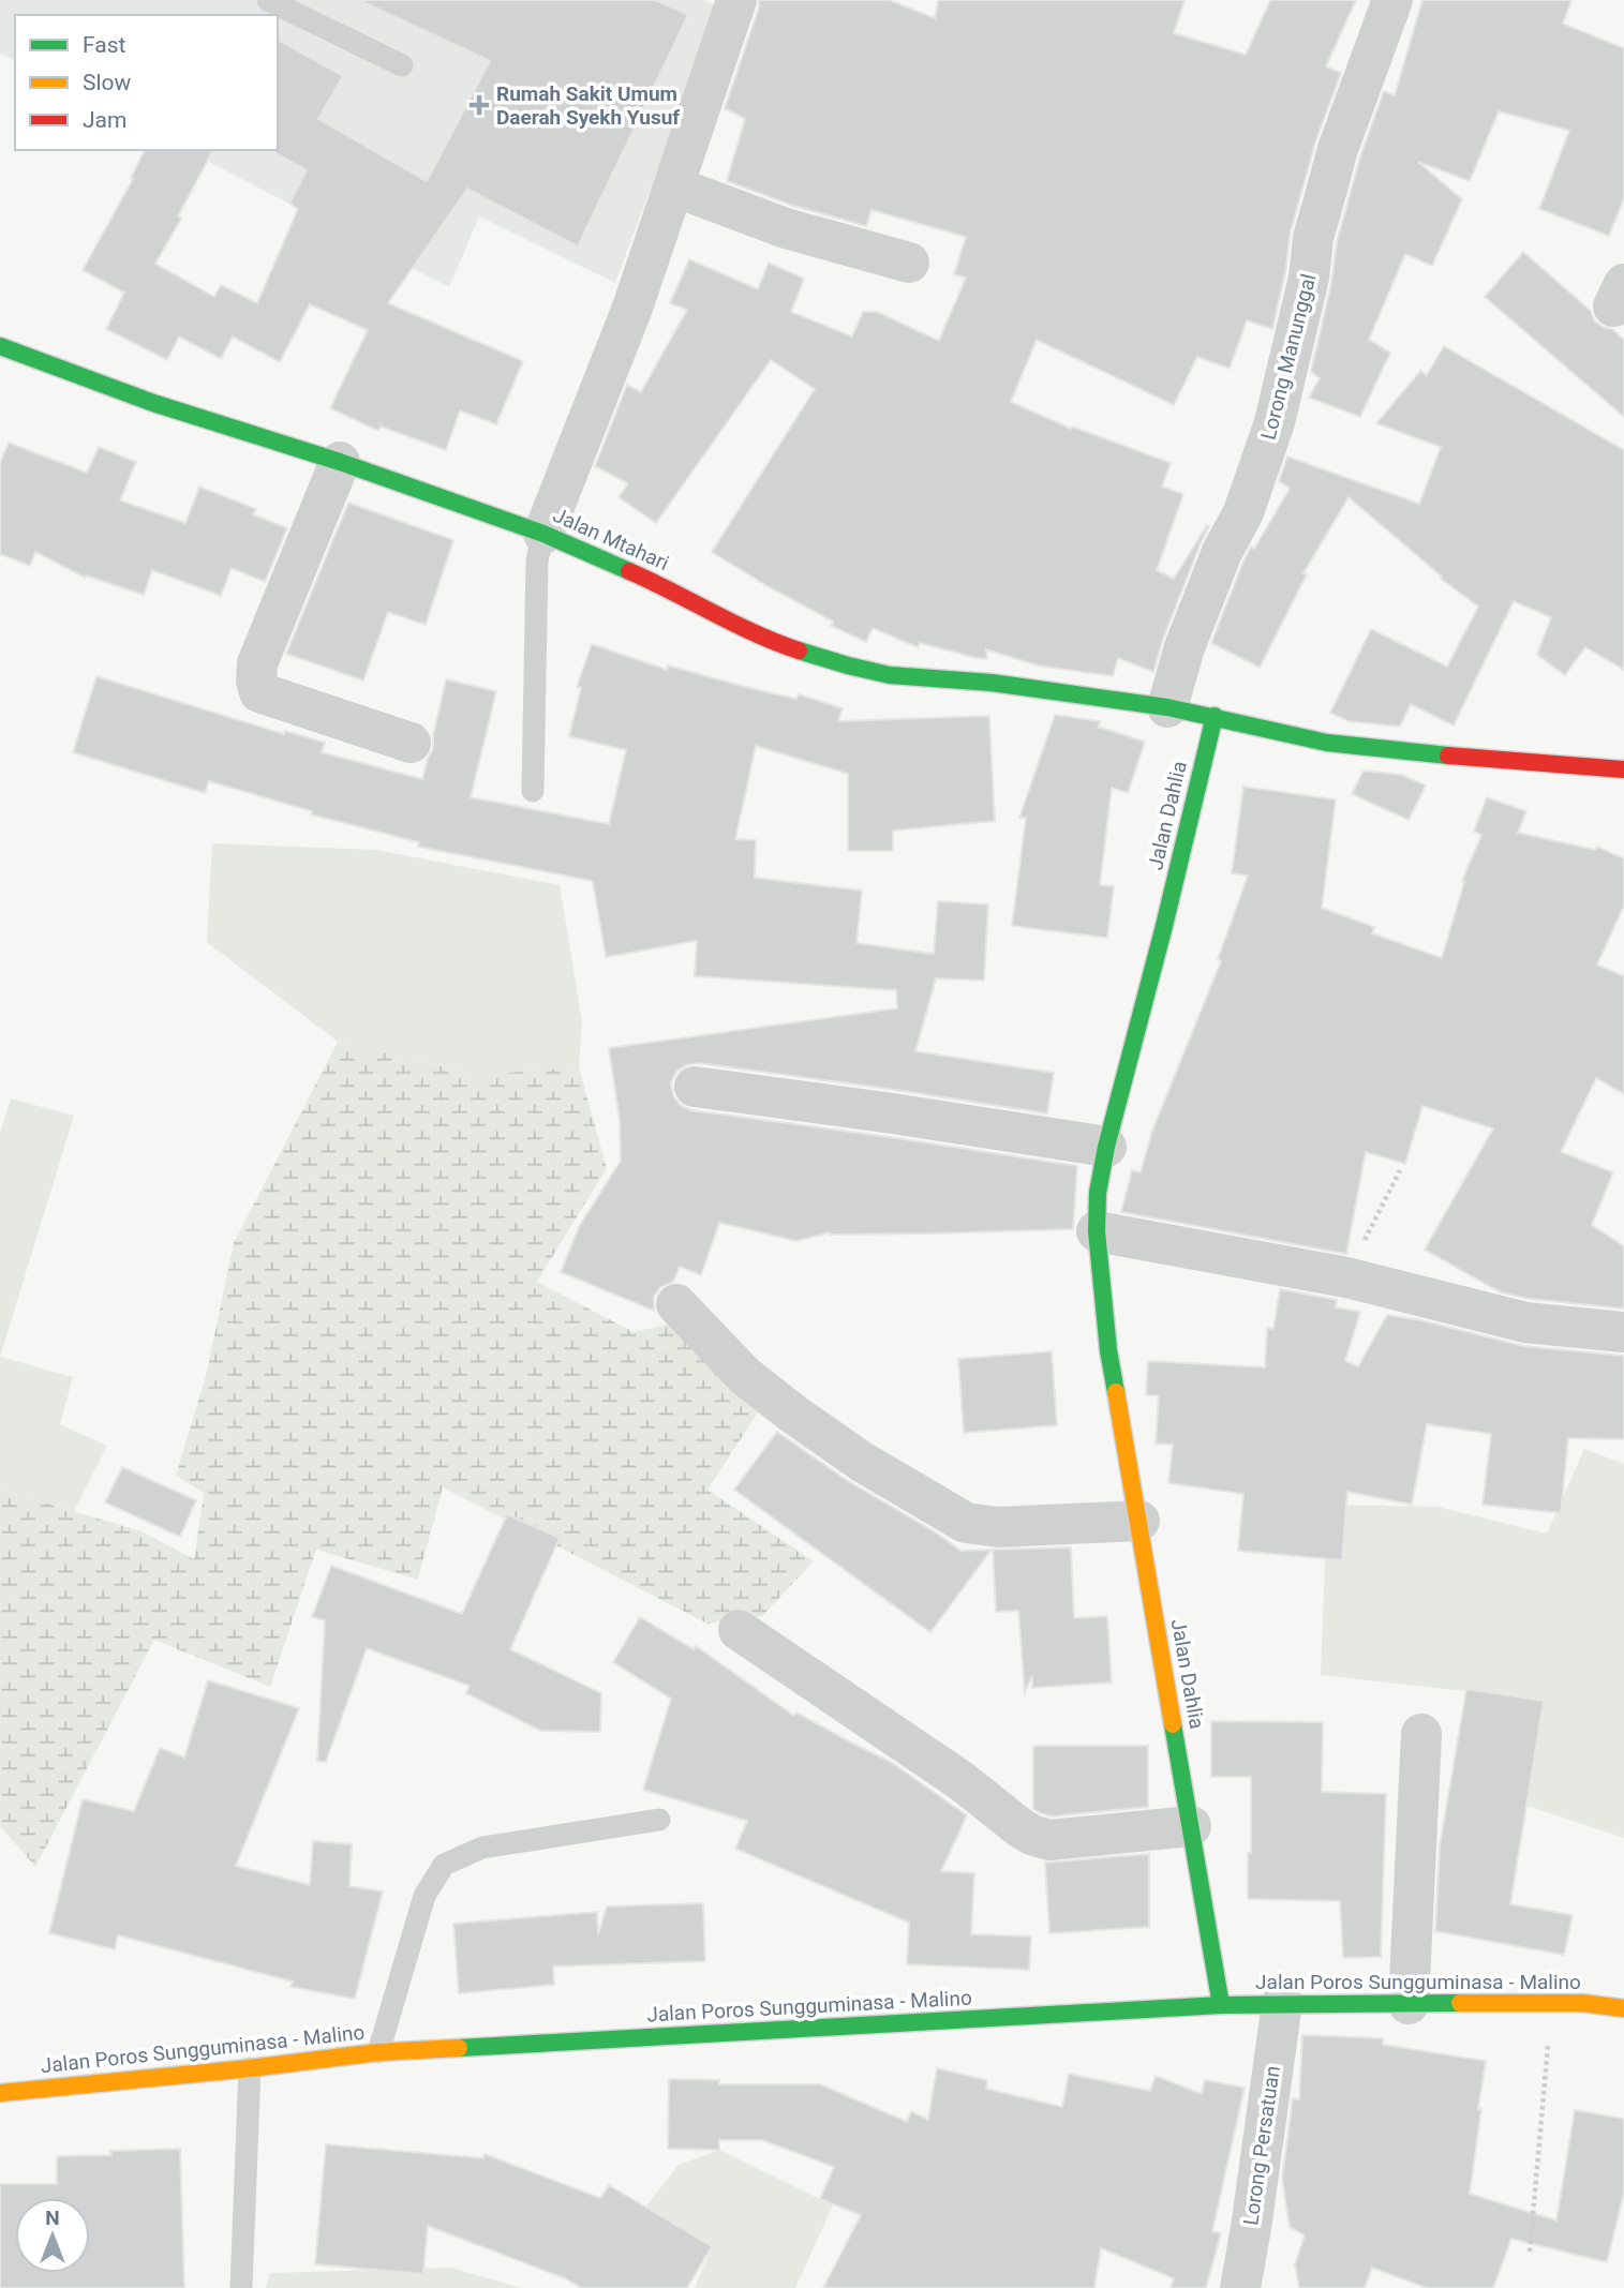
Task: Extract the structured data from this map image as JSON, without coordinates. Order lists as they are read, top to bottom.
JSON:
{
  "streets": {
    "street": [
      "Lorong Manunggal",
      "Jalan Mtahari",
      "Jalan Dahlia",
      "Jalan Poros Sungguminasa - Malino",
      "Lorong Persatuan"
    ]
  },
  "crossings": [
    ["Lorong Manunggal", "Jalan Mtahari"],
    ["Jalan Mtahari", "Jalan Dahlia"],
    ["Jalan Dahlia", "Jalan Poros Sungguminasa - Malino"],
    ["Jalan Poros Sungguminasa - Malino", "Lorong Persatuan"]
  ],
  "places": {
    "health": ["Rumah Sakit Umum Daerah Syekh Yusuf"]
  },
  "legend": ["Fast", "Slow", "Jam"],
  "north": "top"
}
